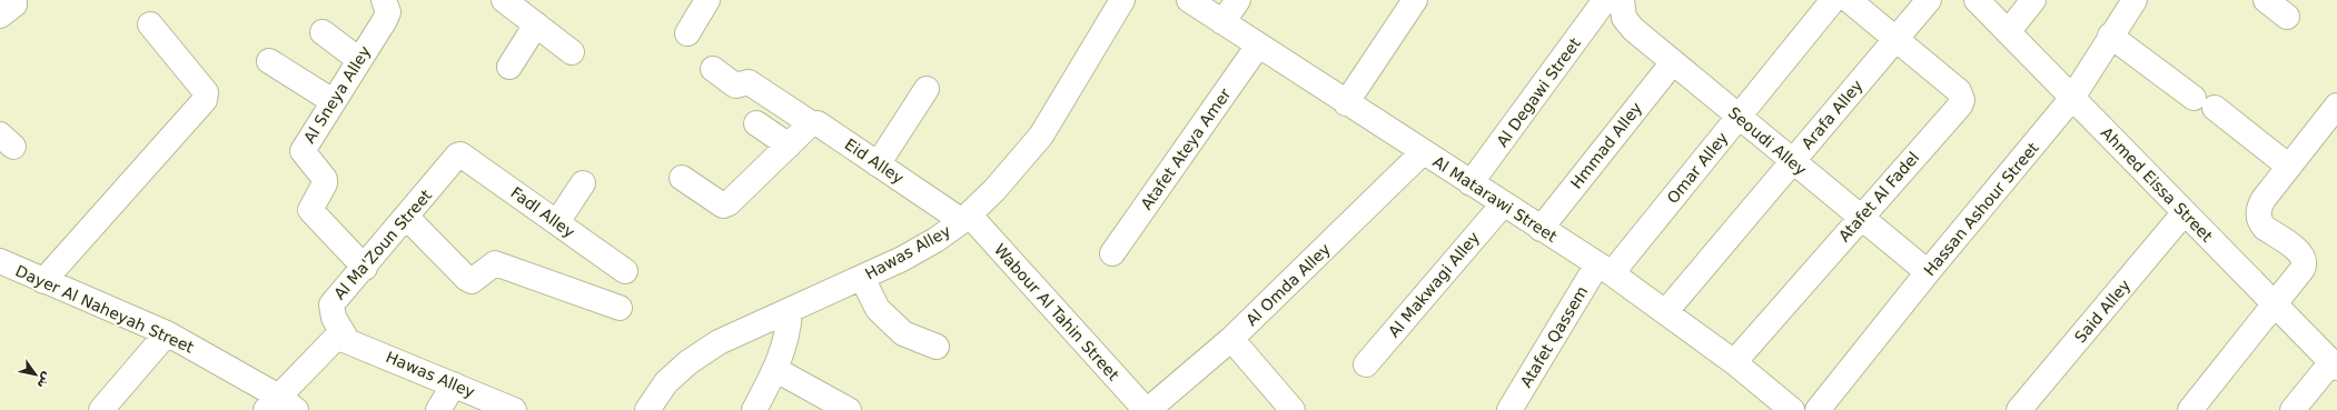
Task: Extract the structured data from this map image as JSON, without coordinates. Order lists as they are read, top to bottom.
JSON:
{
  "streets": {
    "street": [
      "Al Degawi Street",
      "Al Sneya Alley",
      "Arafa Alley",
      "Seoudi Alley",
      "Hmmad Alley",
      "Atafet Ateya Amer",
      "Eid Alley",
      "Omar Alley",
      "Ahmed Eissa Street",
      "Atafet Al Fadel",
      "Al Matarawi Street",
      "Hassan Ashour Street",
      "Fadl Alley",
      "Al Ma'Zoun Street",
      "Hawas Alley",
      "Al Omda Alley",
      "Al Makwagi Alley",
      "Dayer Al Naheyah Street",
      "Said Alley",
      "Wabour Al Tahin Street",
      "Atafet Qassem"
    ]
  },
  "crossings": [
    ["Al Degawi Street", "Al Matarawi Street"],
    ["Al Sneya Alley", "Al Ma'Zoun Street"],
    ["Arafa Alley", "Seoudi Alley"],
    ["Arafa Alley", "Atafet Al Fadel"],
    ["Arafa Alley", "Al Matarawi Street"],
    ["Seoudi Alley", "Hmmad Alley"],
    ["Seoudi Alley", "Omar Alley"],
    ["Seoudi Alley", "Atafet Al Fadel"],
    ["Seoudi Alley", "Hassan Ashour Street"],
    ["Hmmad Alley", "Al Matarawi Street"],
    ["Atafet Ateya Amer", "Al Matarawi Street"],
    ["Eid Alley", "Hawas Alley"],
    ["Eid Alley", "Wabour Al Tahin Street"],
    ["Omar Alley", "Al Matarawi Street"],
    ["Omar Alley", "Atafet Qassem"],
    ["Ahmed Eissa Street", "Hassan Ashour Street"],
    ["Ahmed Eissa Street", "Said Alley"],
    ["Atafet Al Fadel", "Al Matarawi Street"],
    ["Al Matarawi Street", "Al Omda Alley"],
    ["Al Matarawi Street", "Al Makwagi Alley"],
    ["Al Matarawi Street", "Atafet Qassem"],
    ["Fadl Alley", "Al Ma'Zoun Street"],
    ["Al Ma'Zoun Street", "Hawas Alley"],
    ["Hawas Alley", "Wabour Al Tahin Street"],
    ["Al Omda Alley", "Wabour Al Tahin Street"]
  ],
  "north": "bottom right"
}
